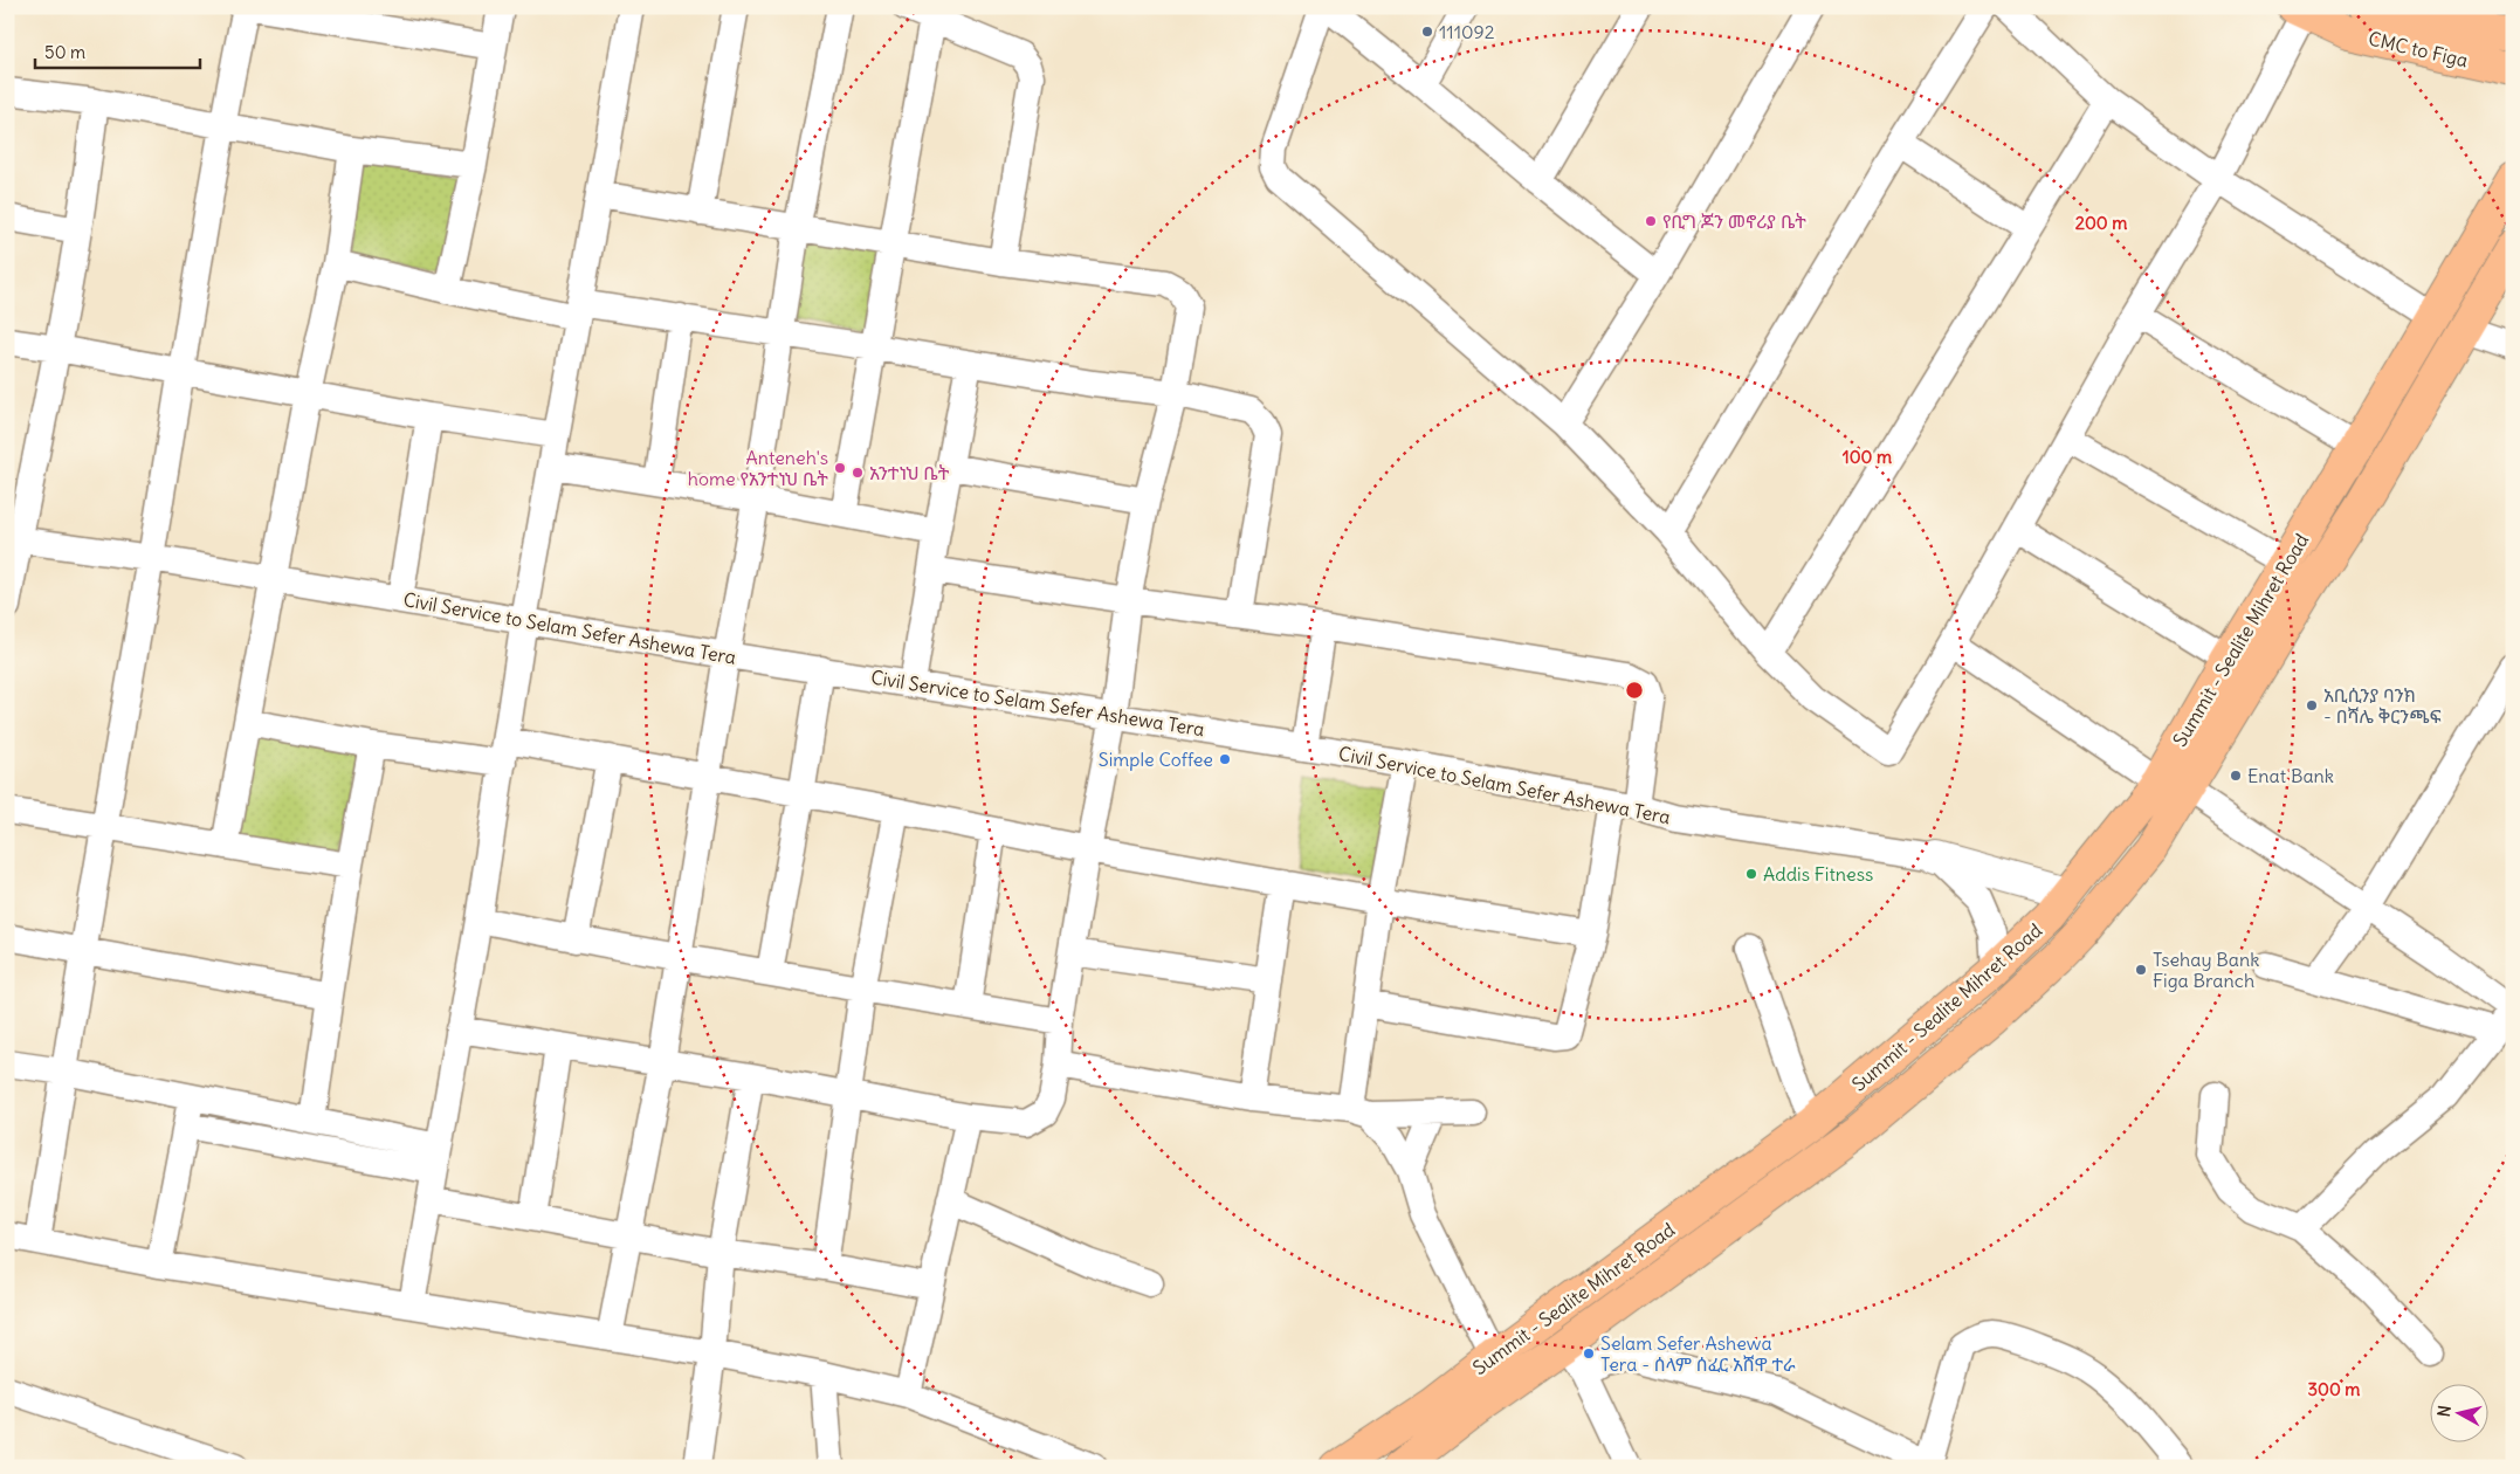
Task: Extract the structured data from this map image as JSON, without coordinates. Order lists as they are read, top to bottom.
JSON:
{
  "streets": {
    "main road": ["CMC to Figa", "Summit - Sealite Mihret Road"],
    "street": ["Civil Service to Selam Sefer Ashewa Tera"]
  },
  "places": [
    "111092",
    "የቢግ ጆን መኖሪያ ቤት",
    "Anteneh's home የአንተነህ ቤት",
    "አንተነህ ቤት",
    "አቢሲንያ ባንክ - በሻሌ ቅርንጫፍ",
    "Simple Coffee",
    "Enat Bank",
    "Addis Fitness",
    "Tsehay Bank Figa Branch",
    "Selam Sefer Ashewa Tera - ሰላም ሰፈር አሸዋ ተራ"
  ],
  "scale_bar": "50 m",
  "north": "left",
  "rings": ["200 m", "100 m", "300 m"]
}
